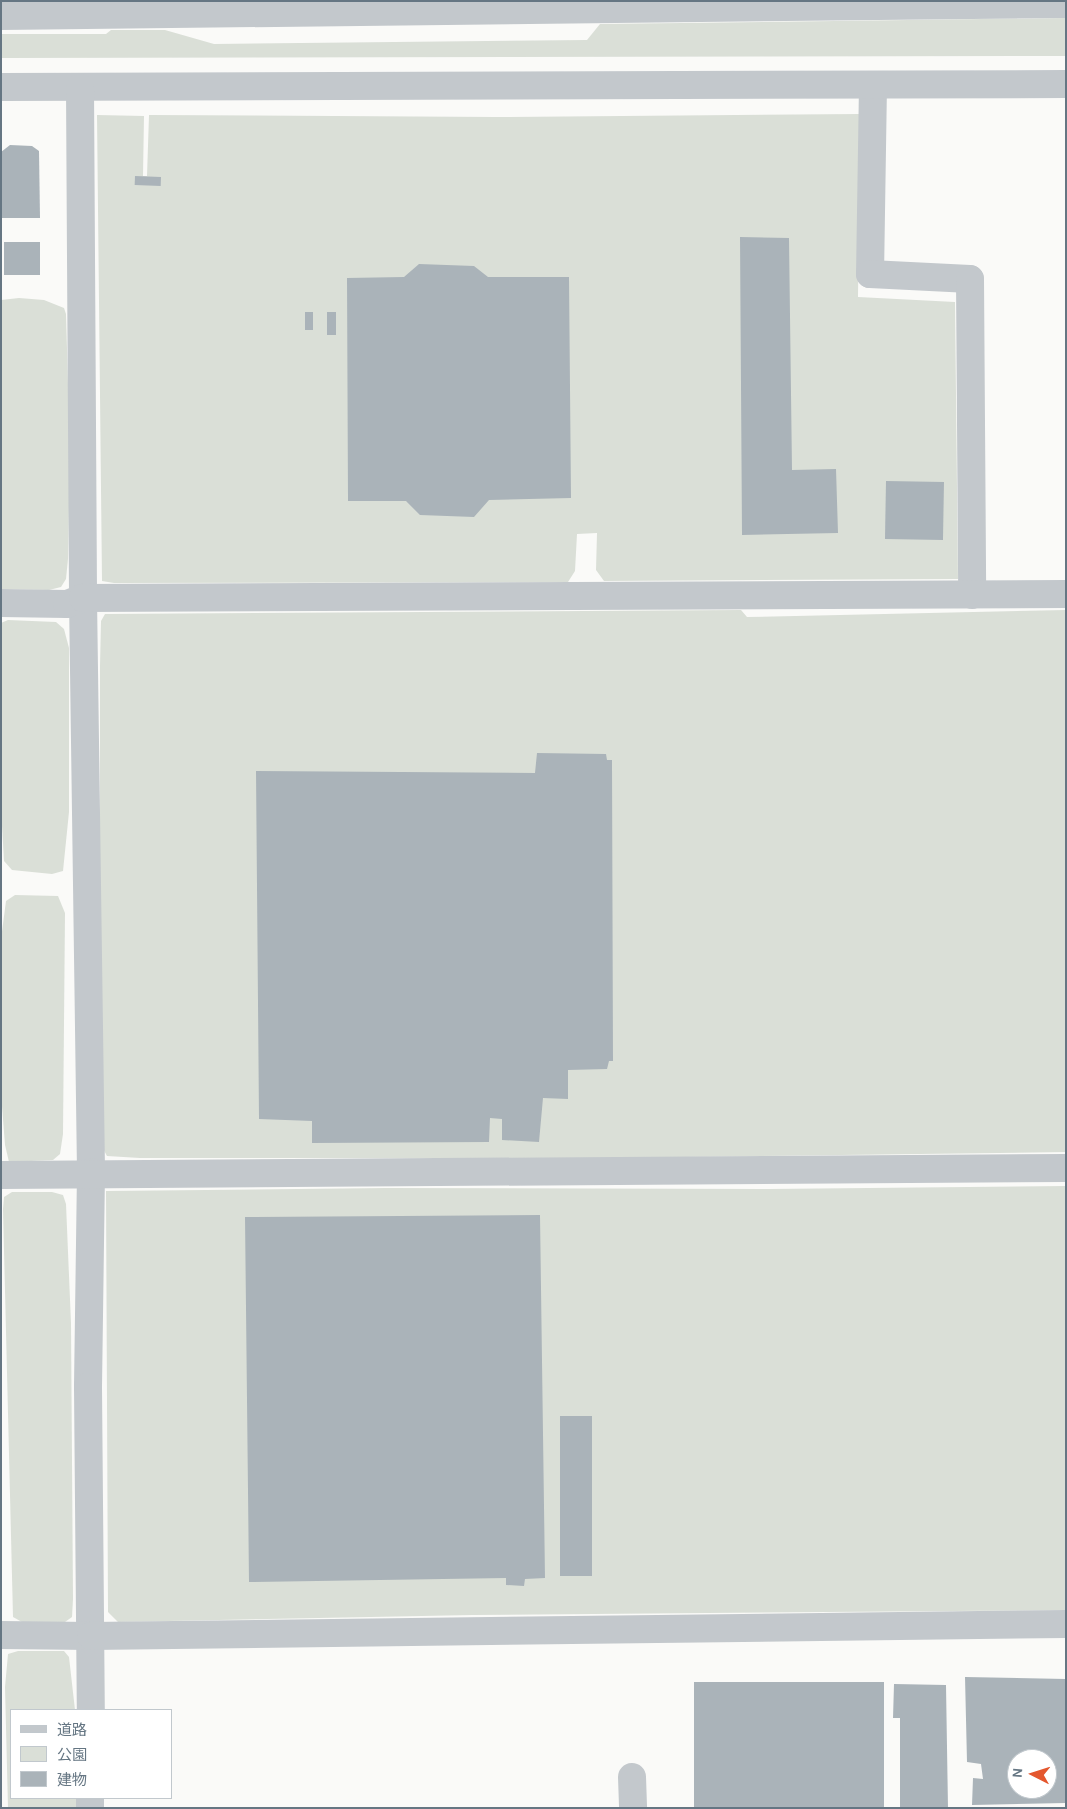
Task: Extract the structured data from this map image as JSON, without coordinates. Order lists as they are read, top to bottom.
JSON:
{
  "legend": ["道路", "公園", "建物"],
  "north": "left"
}
